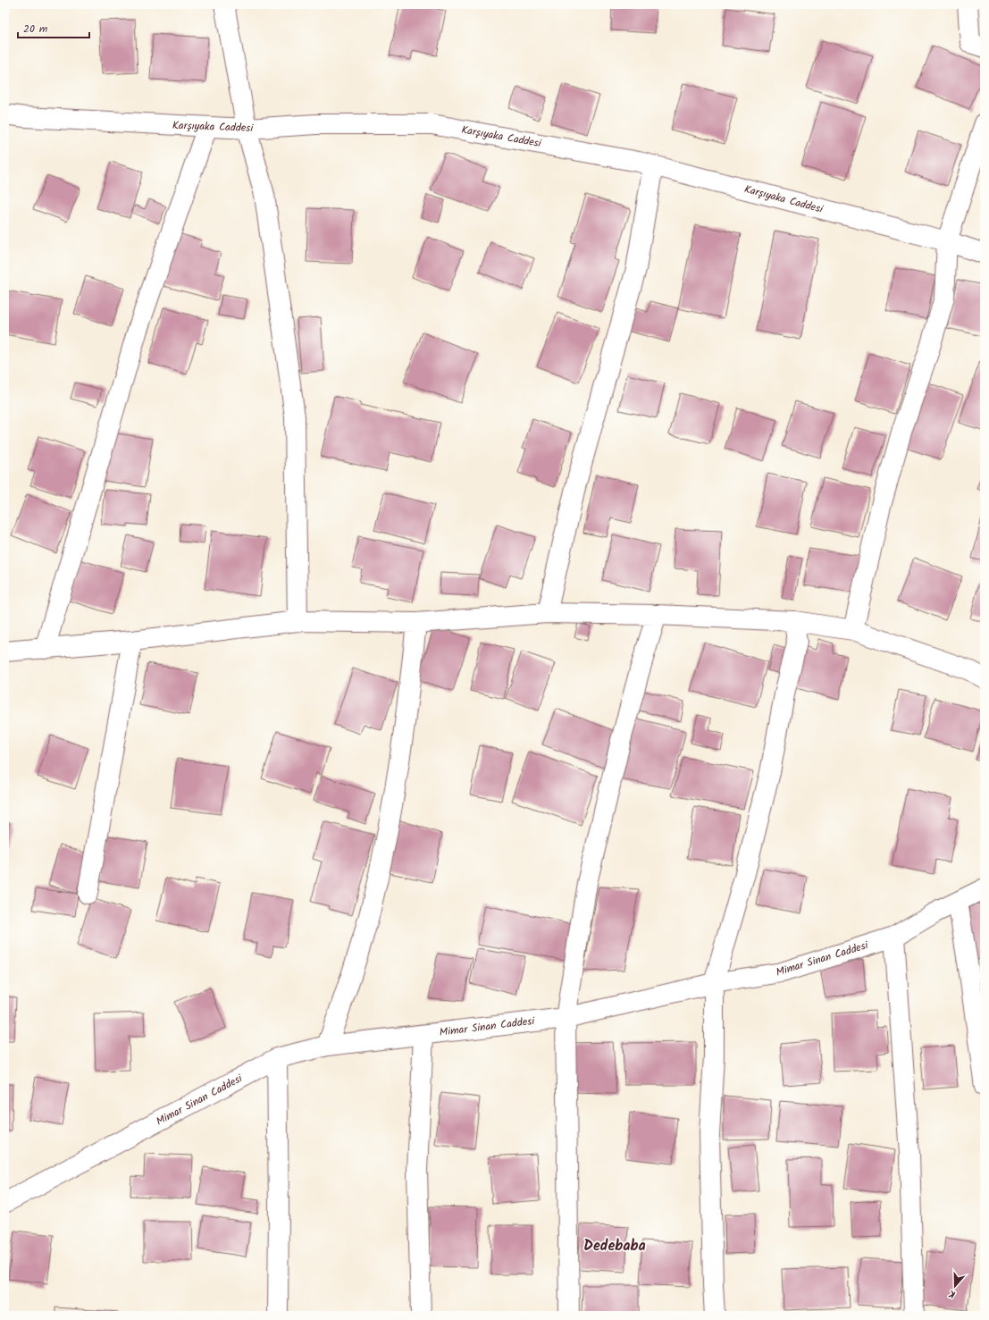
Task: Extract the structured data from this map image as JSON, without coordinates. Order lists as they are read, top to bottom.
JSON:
{
  "streets": {
    "street": ["Karşıyaka Caddesi", "Mimar Sinan Caddesi"]
  },
  "districts": ["Dedebaba"],
  "scale_bar": "20 m",
  "north": "bottom"
}
